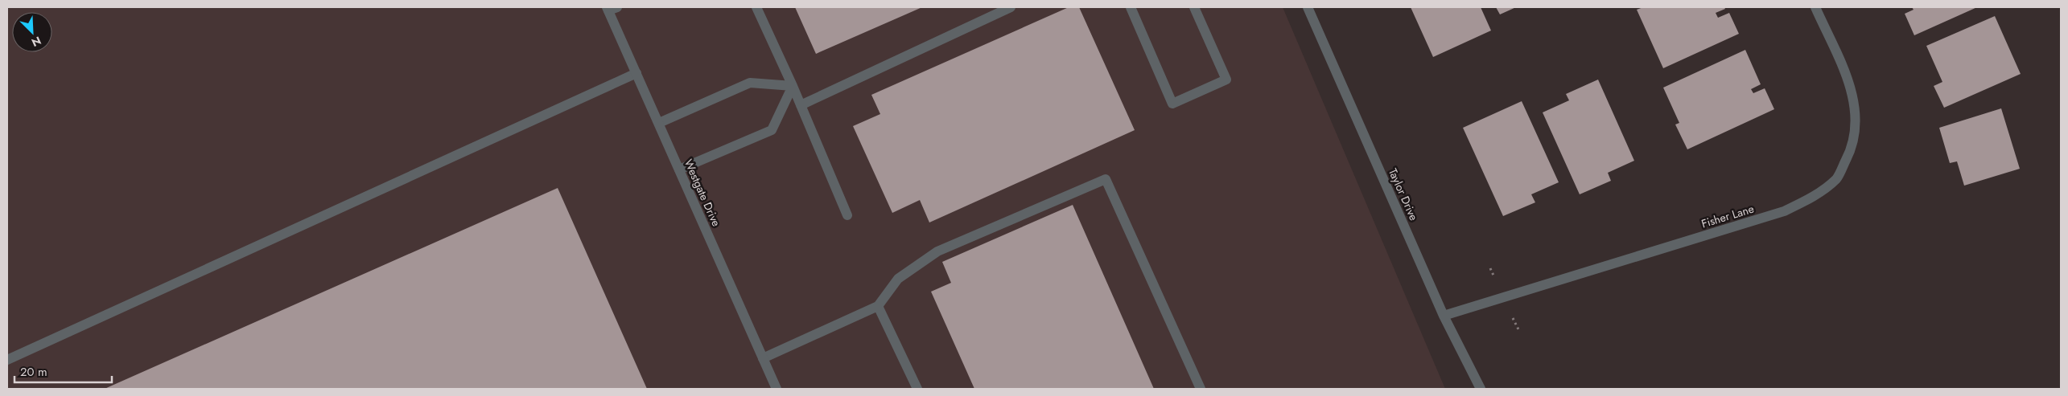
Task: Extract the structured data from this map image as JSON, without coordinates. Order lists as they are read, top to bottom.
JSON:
{
  "streets": {
    "street": ["Westgate Drive", "Taylor Drive", "Fisher Lane"]
  },
  "crossings": [
    ["Taylor Drive", "Fisher Lane"]
  ],
  "scale_bar": "20 m",
  "north": "bottom right"
}
